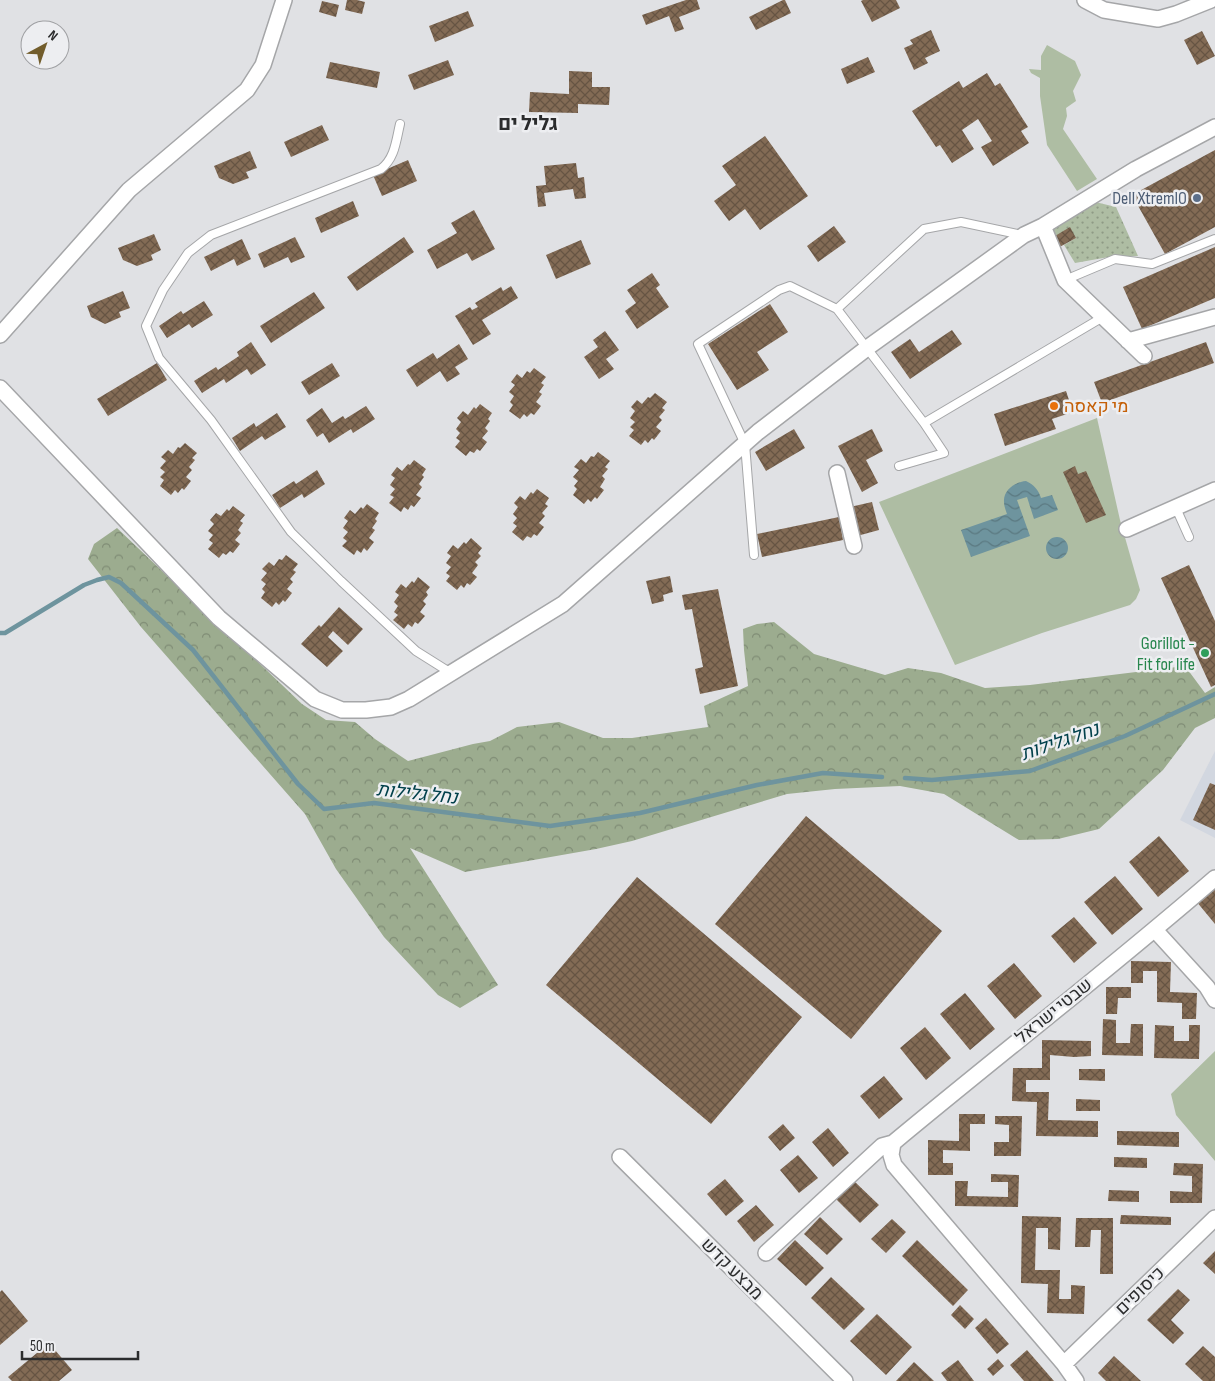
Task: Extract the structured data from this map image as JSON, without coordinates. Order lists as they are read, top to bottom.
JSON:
{
  "streets": {
    "street": ["שבטי ישראל", "מבצע קדש", "כיסופים"]
  },
  "districts": ["גליל ים"],
  "water": ["נחל גלילות"],
  "places": ["Dell XtremIO", "מי קאסה", "Gorillot - Fit for life"],
  "scale_bar": "50 m",
  "north": "top right"
}
